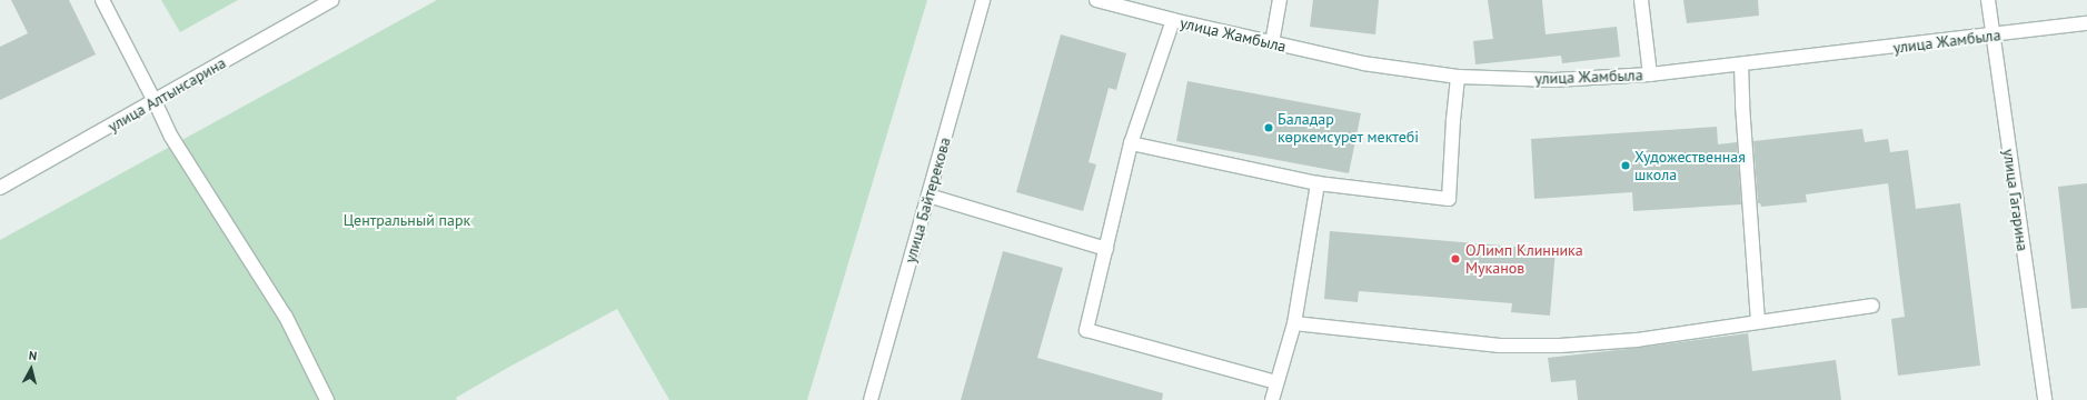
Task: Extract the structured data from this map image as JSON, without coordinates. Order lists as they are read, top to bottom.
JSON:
{
  "streets": {
    "street": [
      "улица Жамбыла",
      "улица Алтынсарина",
      "улица Байтерекова",
      "улица Гагарина"
    ]
  },
  "crossings": [
    ["улица Жамбыла", "улица Гагарина"]
  ],
  "parks": ["Центральный парк"],
  "places": ["Баладар көркемсурет мектебі", "Художественная школа", "ОЛимп Клинника Муканов"],
  "north": "top"
}
